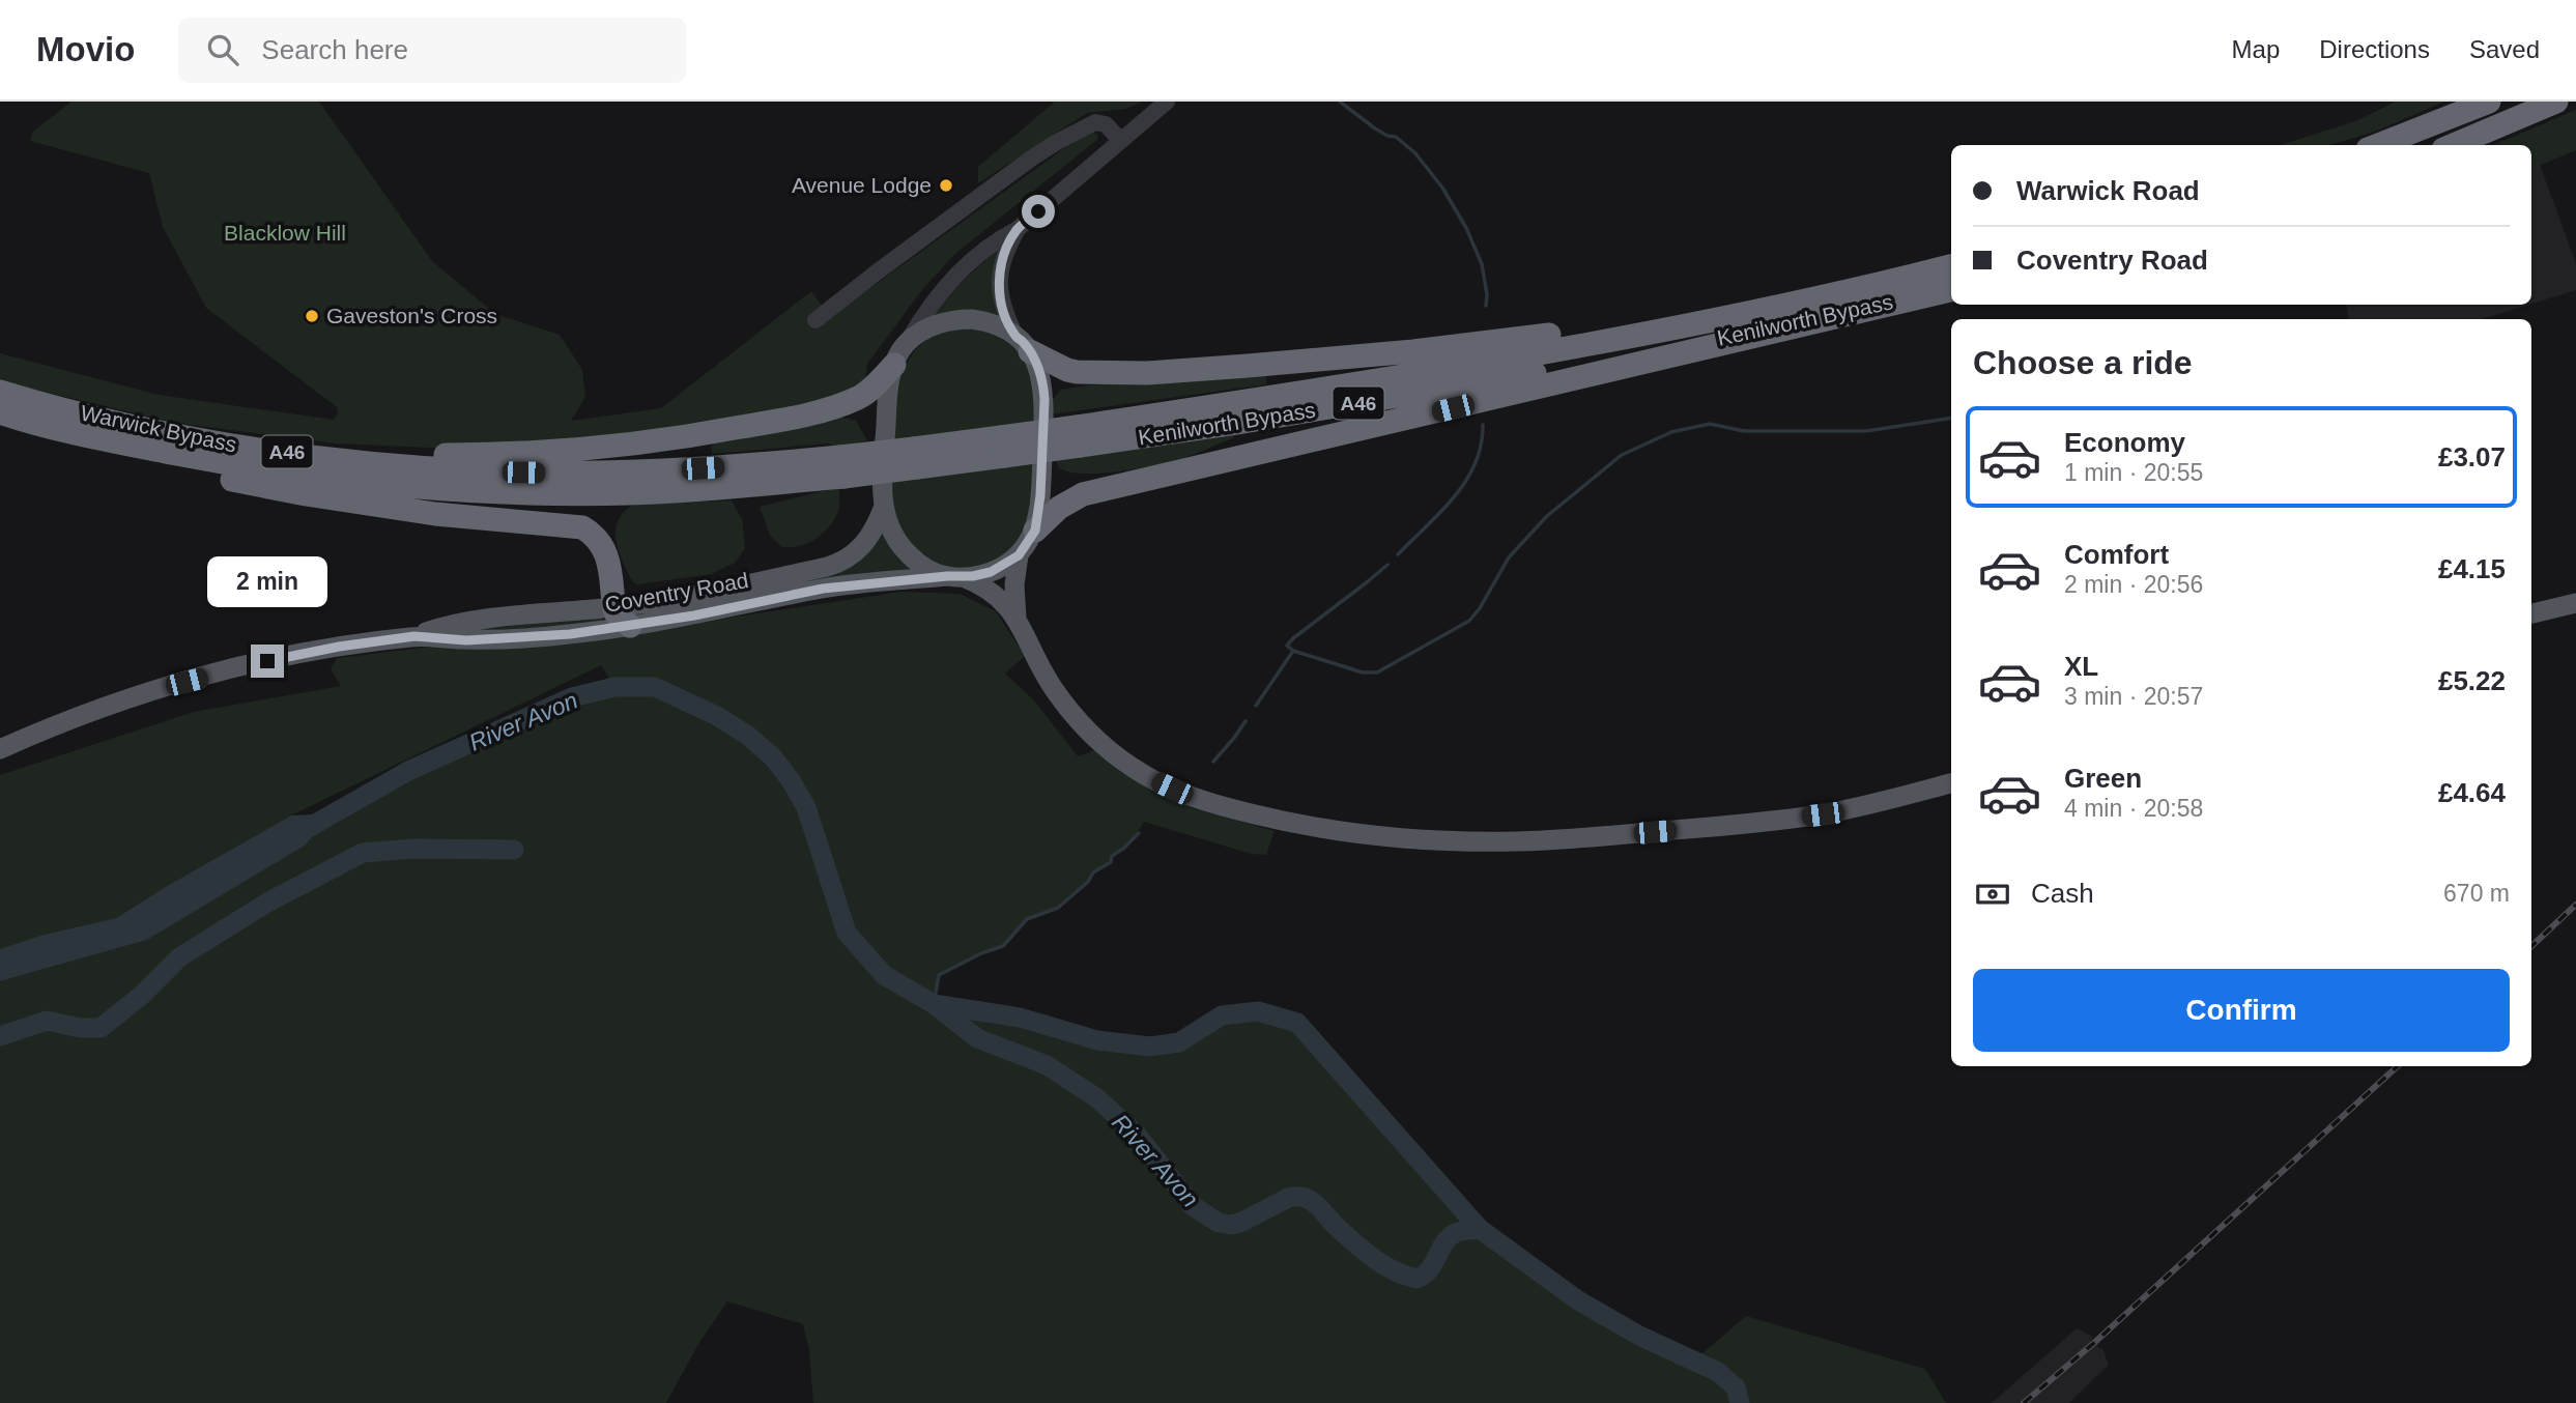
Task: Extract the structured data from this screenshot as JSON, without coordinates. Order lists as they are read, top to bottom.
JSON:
{
  "streets": {
    "highway": ["Kenilworth Bypass", "A46", "Warwick Bypass"],
    "main road": ["Coventry Road"]
  },
  "crossings": [
    ["Kenilworth Bypass", "Warwick Bypass"],
    ["A46", "Warwick Bypass"],
    ["A46", "Coventry Road"]
  ],
  "water": ["River Avon"],
  "parks": ["Blacklow Hill"],
  "places": ["Avenue Lodge", "Gaveston's Cross"],
  "page": {
    "header": "Movio",
    "search": "Search here",
    "nav": ["Map", "Directions", "Saved"],
    "banner": ["Warwick Road", "Coventry Road"],
    "heading": "Choose a ride",
    "list": [
      {
        "name": "Economy",
        "note": "1 min · 20:55",
        "value": "£3.07"
      },
      {
        "name": "Comfort",
        "note": "2 min · 20:56",
        "value": "£4.15"
      },
      {
        "name": "XL",
        "note": "3 min · 20:57",
        "value": "£5.22"
      },
      {
        "name": "Green",
        "note": "4 min · 20:58",
        "value": "£4.64"
      }
    ],
    "bubble": "2 min",
    "pay": ["Cash", "670 m"],
    "buttons": "Confirm"
  }
}
